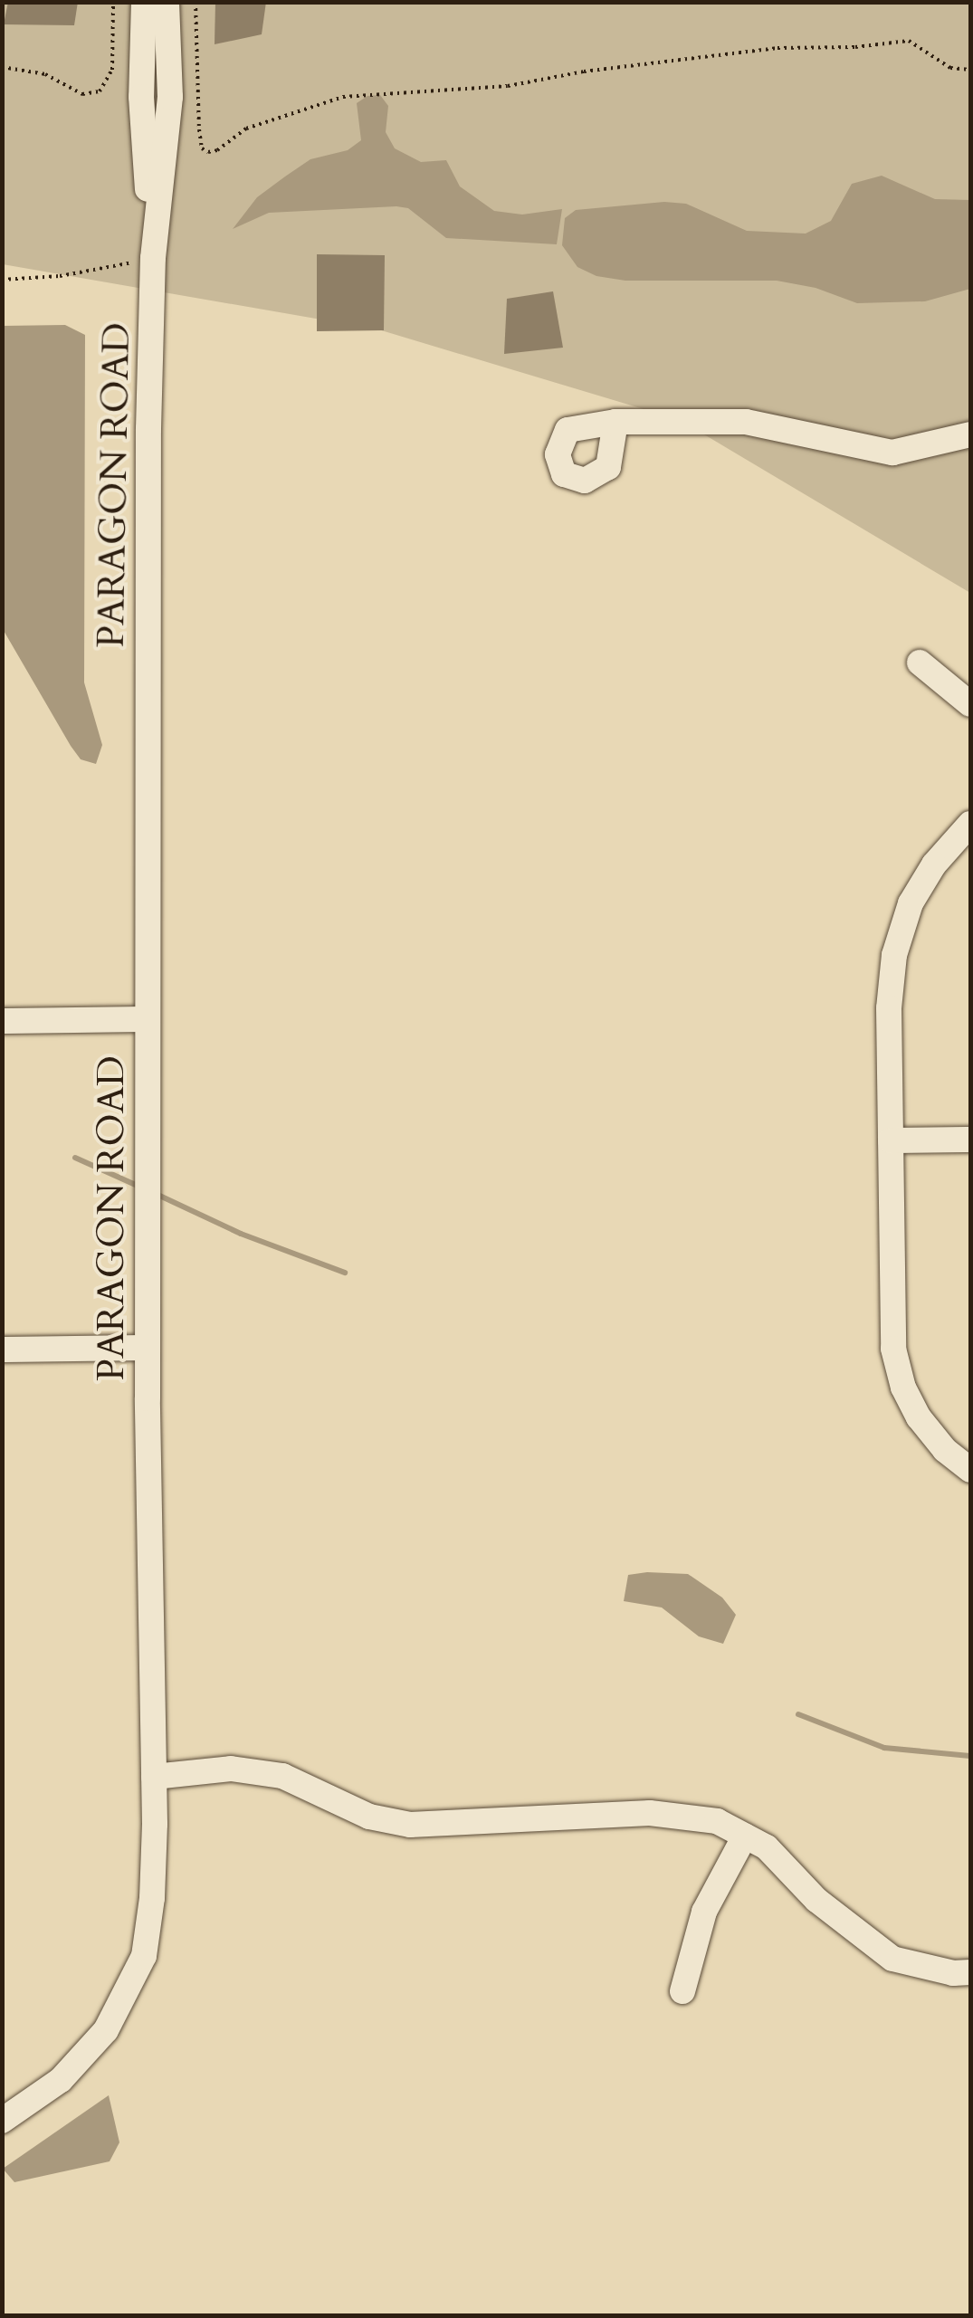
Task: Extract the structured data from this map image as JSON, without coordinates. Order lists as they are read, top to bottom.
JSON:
{
  "streets": {
    "street": ["PARAGON ROAD"]
  }
}
